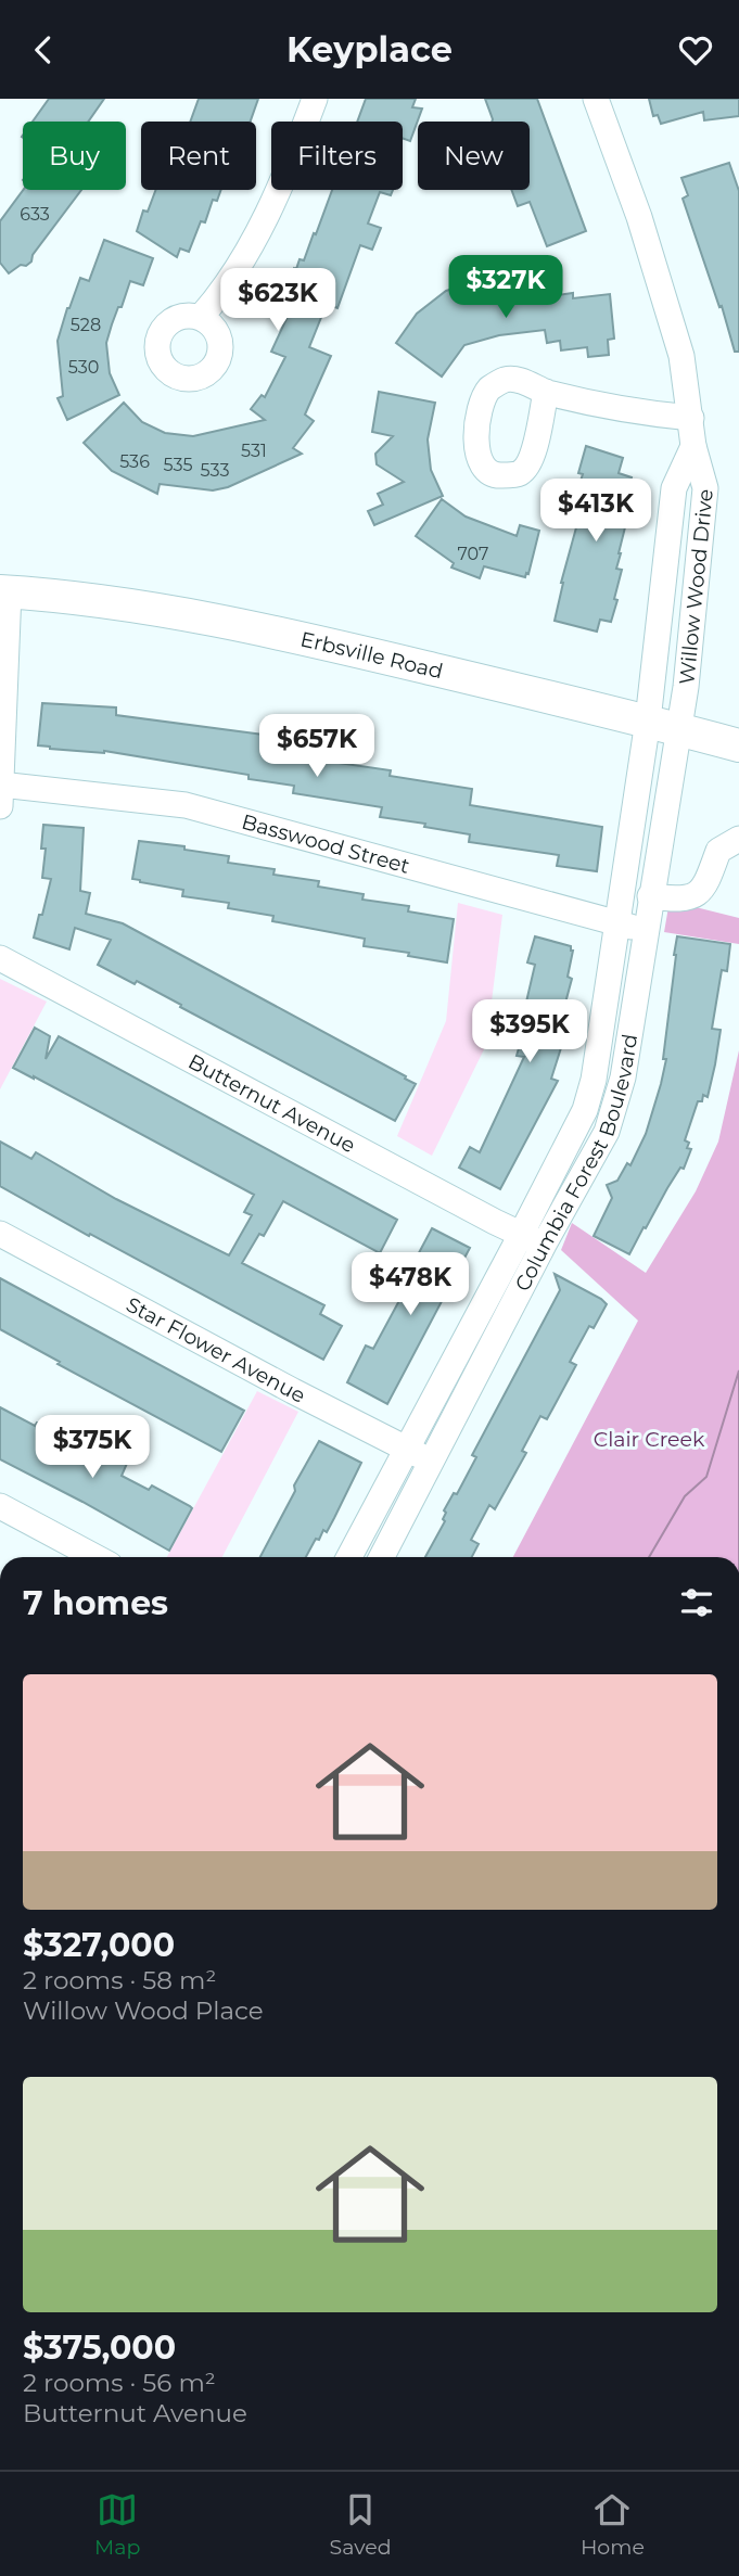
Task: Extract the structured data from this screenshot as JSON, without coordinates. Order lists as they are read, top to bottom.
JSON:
{
  "streets": {
    "main road": ["Erbsville Road"],
    "street": [
      "Willow Wood Drive",
      "Basswood Street",
      "Butternut Avenue",
      "Columbia Forest Boulevard",
      "Star Flower Avenue"
    ]
  },
  "crossings": [
    ["Willow Wood Drive", "Erbsville Road"],
    ["Willow Wood Drive", "Columbia Forest Boulevard"],
    ["Erbsville Road", "Columbia Forest Boulevard"],
    ["Basswood Street", "Columbia Forest Boulevard"],
    ["Butternut Avenue", "Columbia Forest Boulevard"],
    ["Columbia Forest Boulevard", "Star Flower Avenue"]
  ],
  "parks": ["Clair Creek"],
  "house_numbers": [
    "633",
    "528",
    "530",
    "531",
    "536",
    "535",
    "533",
    "707"
  ],
  "page": {
    "header": "Keyplace",
    "chip": [
      "Buy",
      "Rent",
      "Filters",
      "New"
    ],
    "price": [
      "$327K",
      "$623K",
      "$413K",
      "$657K",
      "$395K",
      "$478K",
      "$375K"
    ],
    "heading": "7 homes",
    "list": [
      {
        "name": "$327,000",
        "note": "2 rooms · 58 m² · Willow Wood Place"
      },
      {
        "name": "$375,000",
        "note": "2 rooms · 56 m² · Butternut Avenue"
      }
    ],
    "tabs": ["Map", "Saved", "Home"]
  }
}
